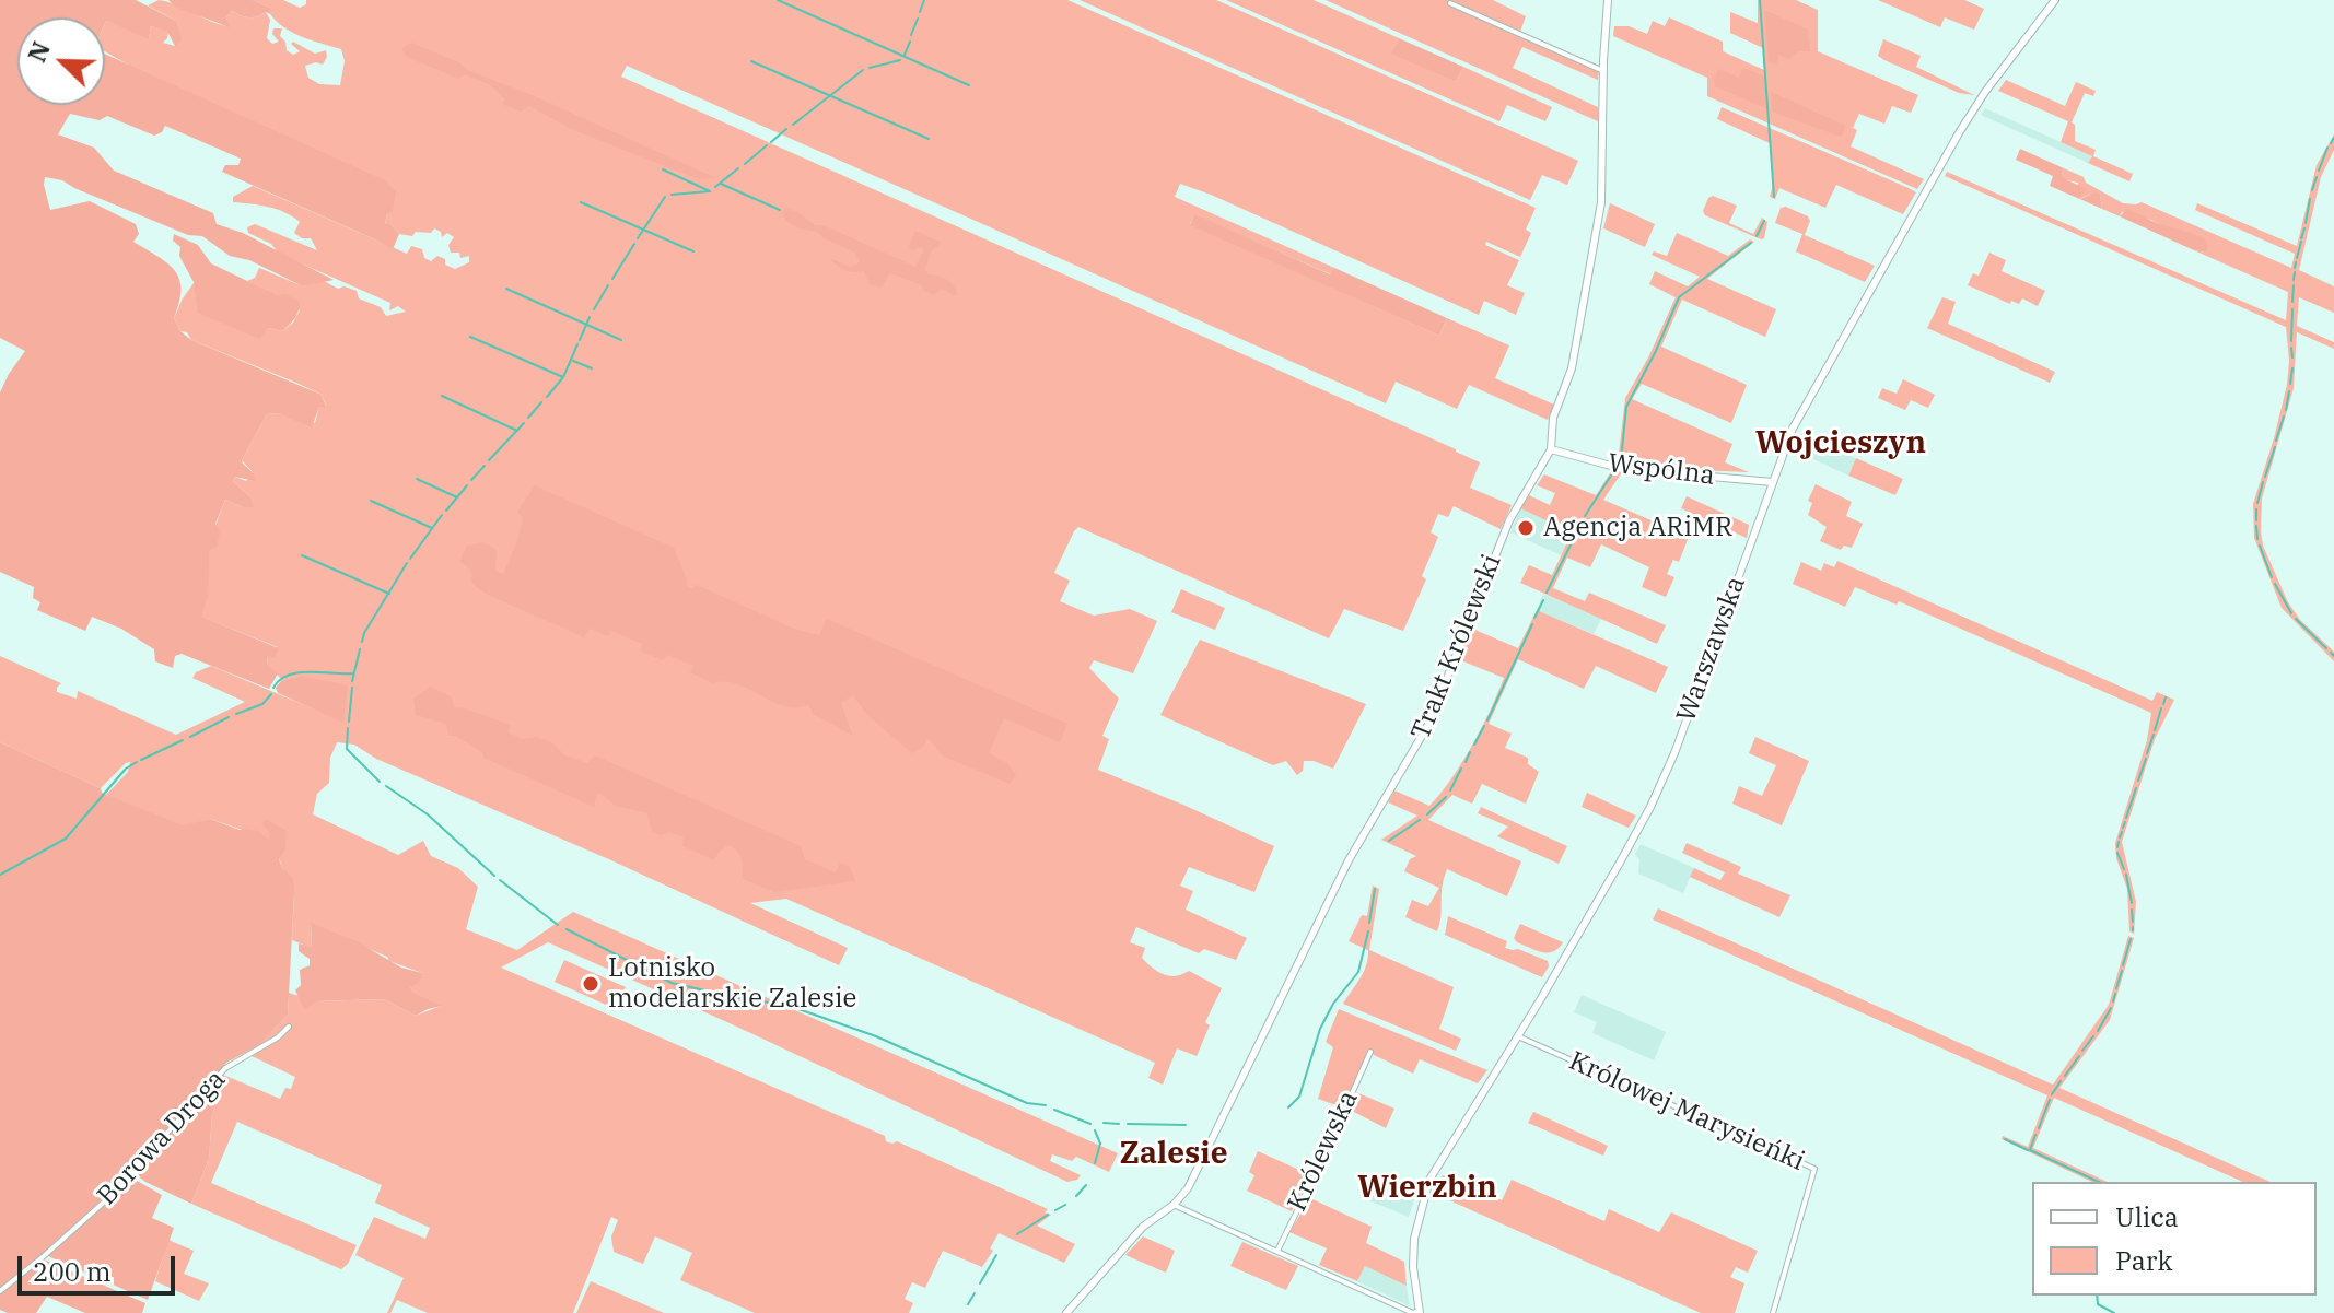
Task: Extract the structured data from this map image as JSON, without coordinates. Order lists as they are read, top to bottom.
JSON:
{
  "streets": {
    "street": [
      "Wspólna",
      "Trakt Królewski",
      "Warszawska",
      "Królowej Marysieńki",
      "Borowa Droga",
      "Królewska"
    ]
  },
  "crossings": [
    ["Wspólna", "Trakt Królewski"],
    ["Wspólna", "Warszawska"],
    ["Warszawska", "Królowej Marysieńki"]
  ],
  "districts": ["Wojcieszyn", "Zalesie", "Wierzbin"],
  "places": ["Agencja ARiMR", "Lotnisko modelarskie Zalesie"],
  "legend": ["Ulica", "Park"],
  "scale_bar": "200 m",
  "north": "top left"
}
